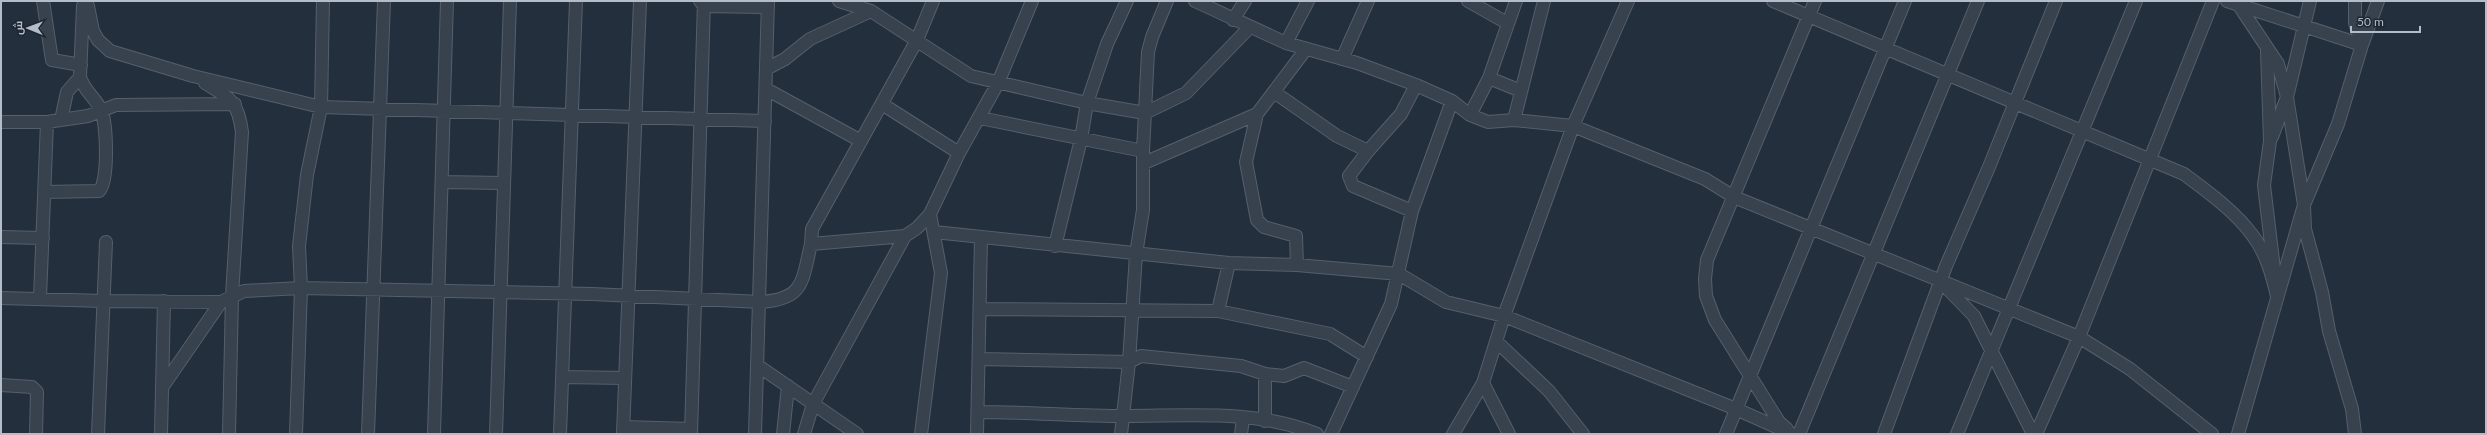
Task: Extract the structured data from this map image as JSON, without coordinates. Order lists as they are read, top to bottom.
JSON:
{
  "scale_bar": "50 m",
  "north": "left"
}
